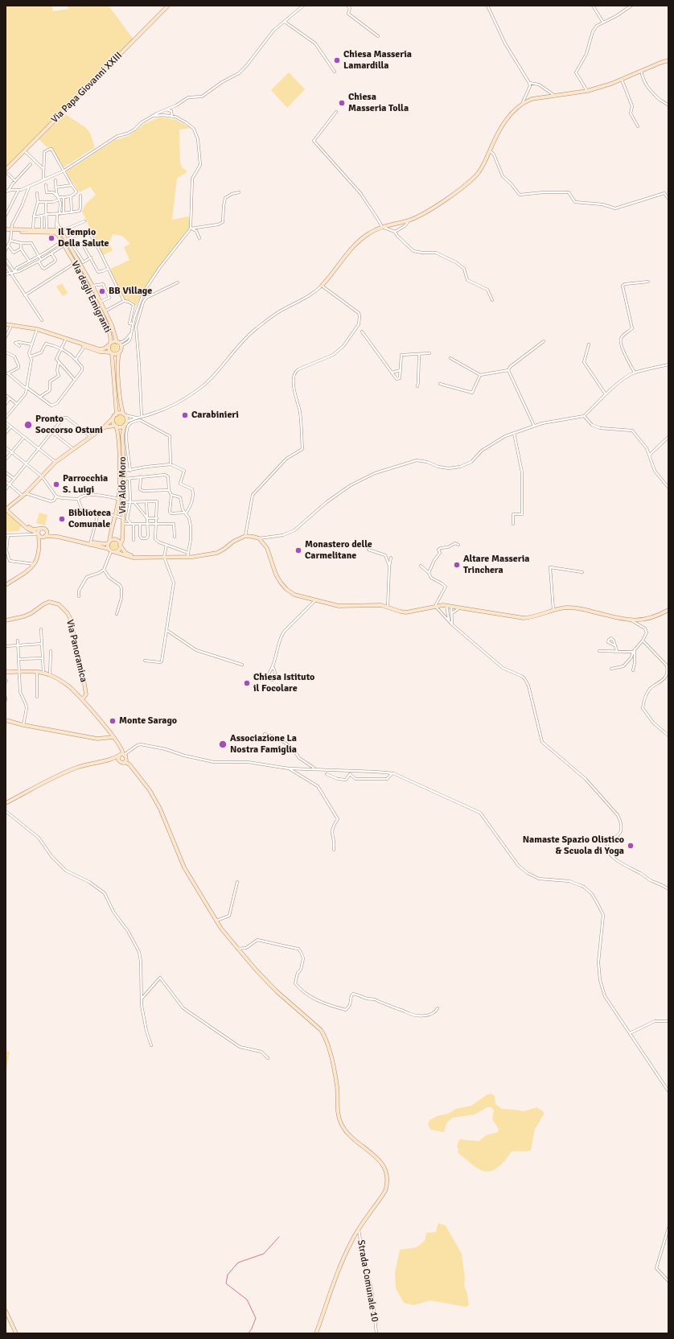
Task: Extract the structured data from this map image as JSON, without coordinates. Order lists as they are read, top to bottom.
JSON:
{
  "streets": {
    "main road": [
      "Via Papa Giovanni XXIII",
      "Via degli Emigranti",
      "Via Aldo Moro",
      "Via Panoramica"
    ],
    "street": ["Strada Comunale 10"]
  },
  "crossings": [
    ["Via degli Emigranti", "Via Aldo Moro"]
  ],
  "places": [
    "Chiesa Masseria Lamardilla",
    "Chiesa Masseria Tolla",
    "Il Tempio Della Salute",
    "BB Village",
    "Carabinieri",
    "Pronto Soccorso Ostuni",
    "Parrocchia S. Luigi",
    "Biblioteca Comunale",
    "Monastero delle Carmelitane",
    "Altare Masseria Trinchera",
    "Chiesa Istituto il Focolare",
    "Monte Sarago",
    "Associazione La Nostra Famiglia",
    "Namaste Spazio Olistico & Scuola di Yoga"
  ]
}
